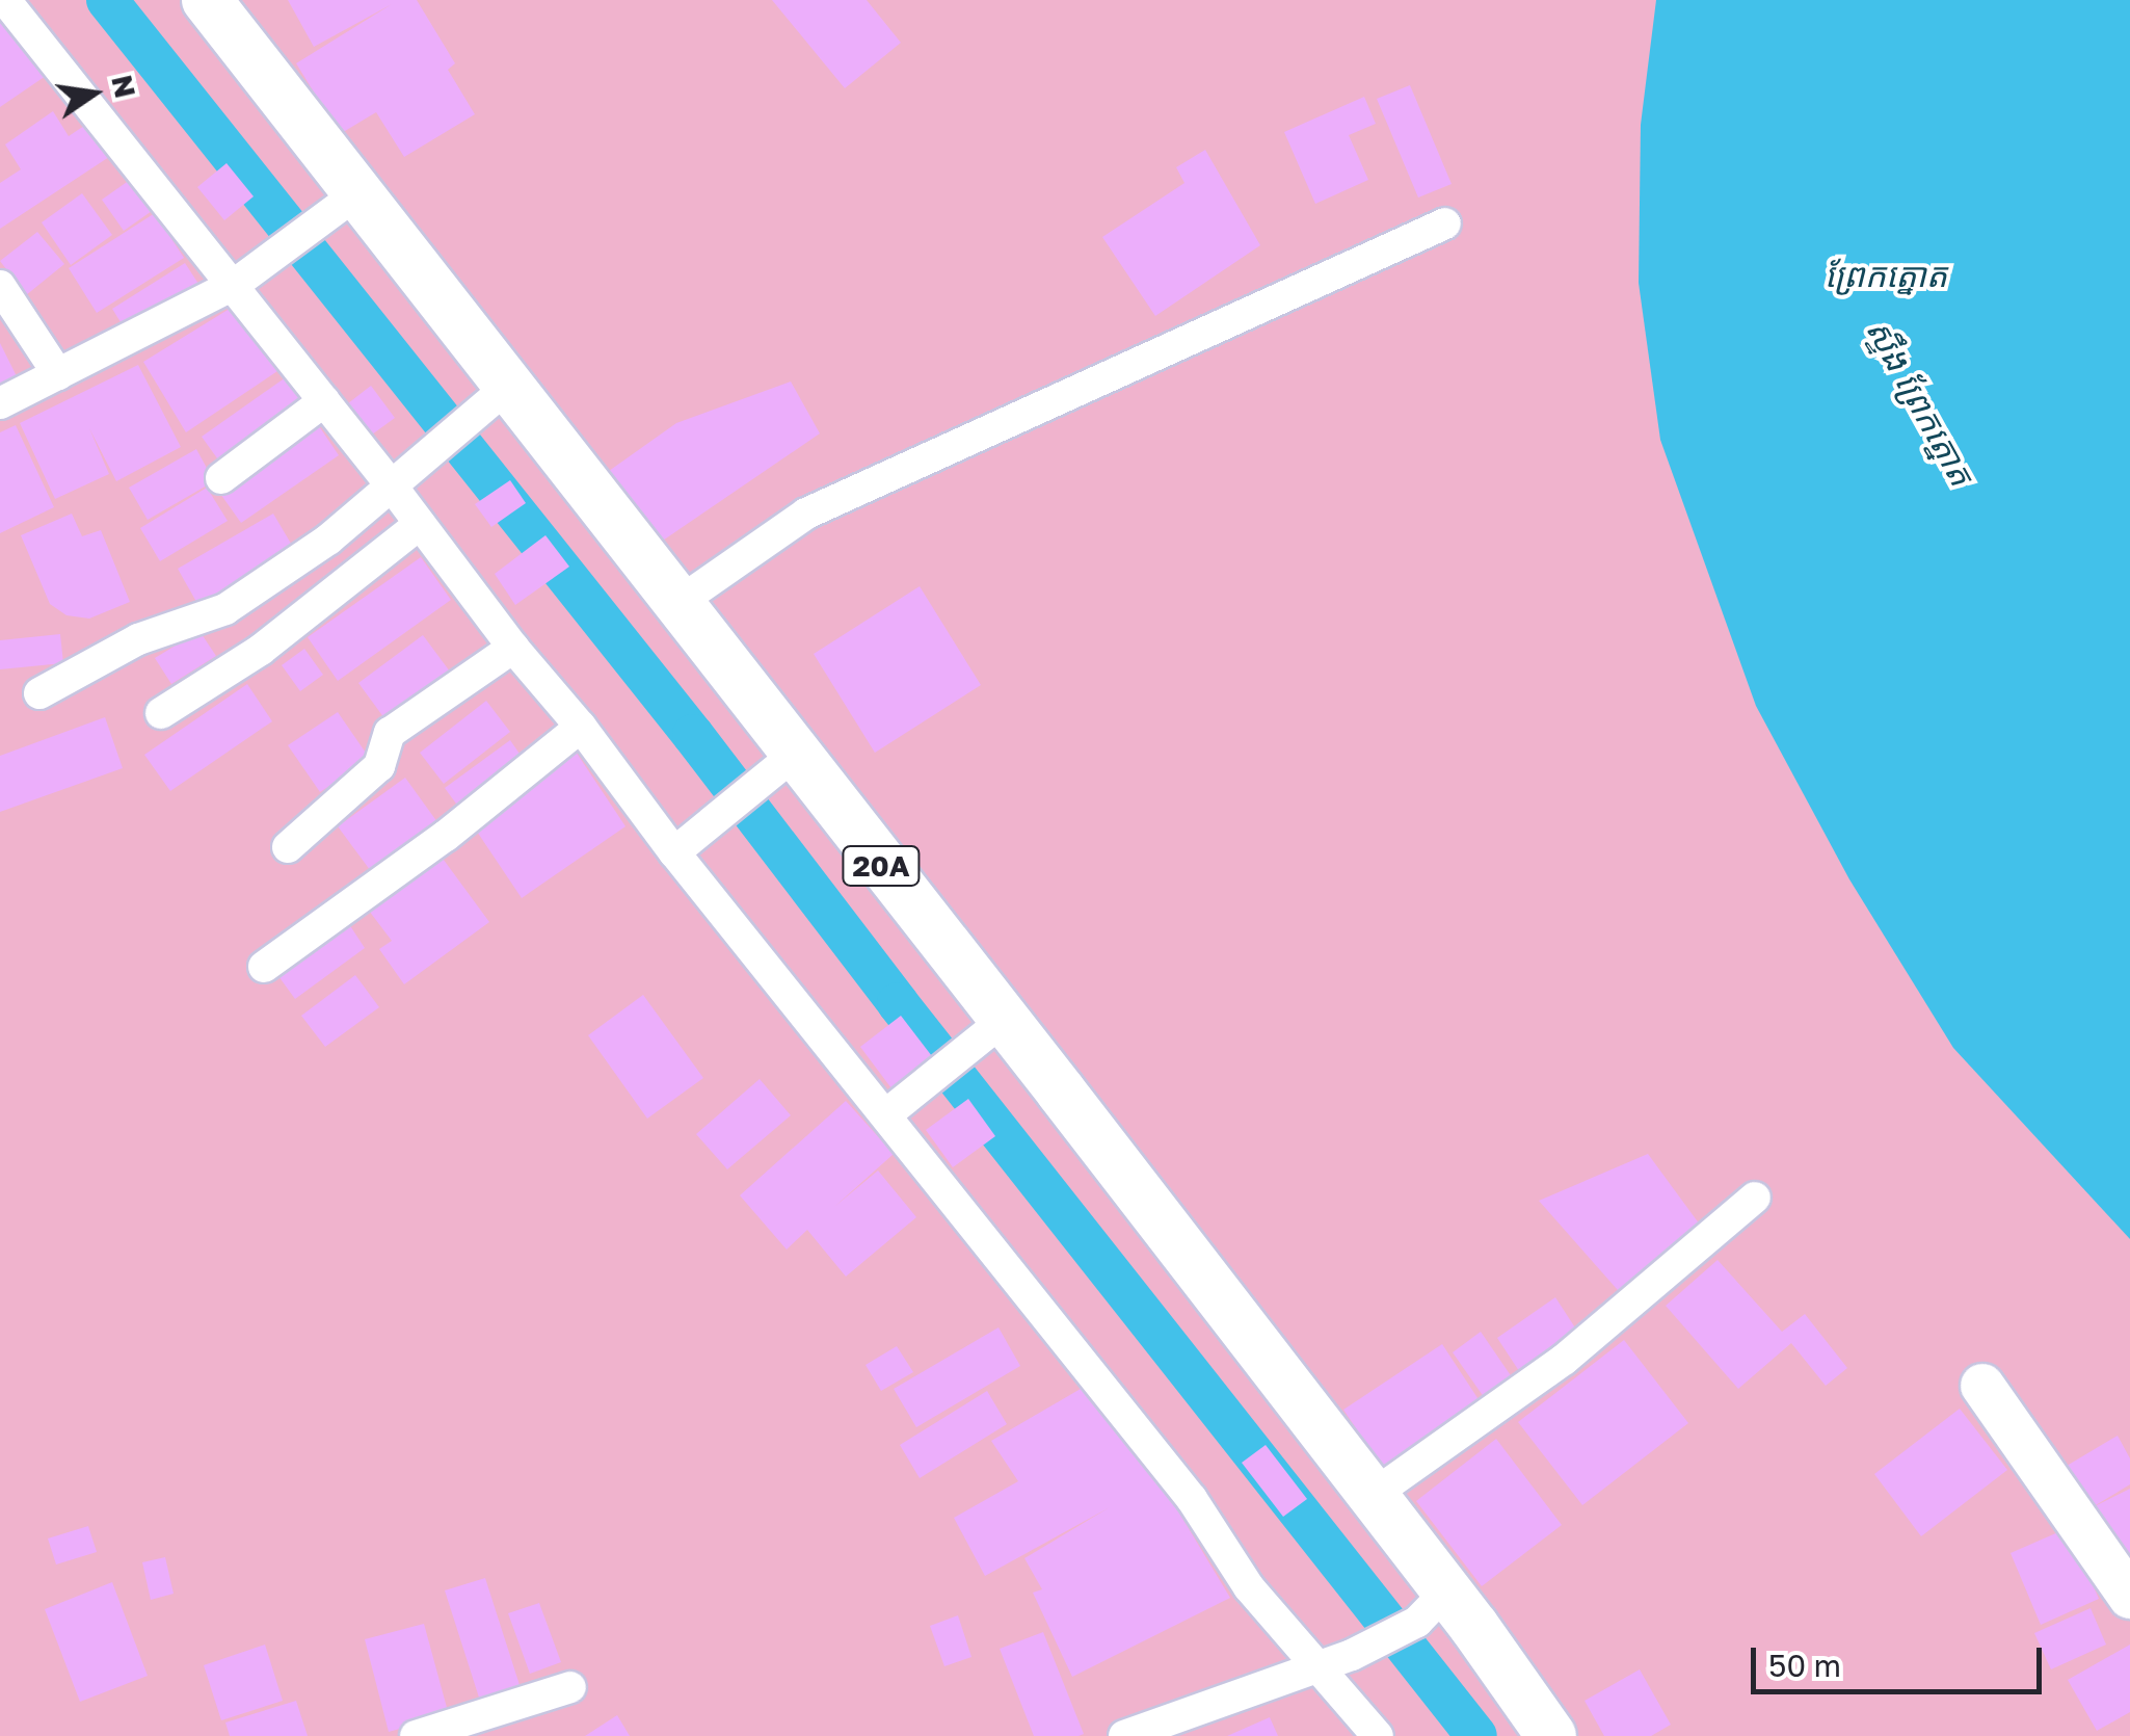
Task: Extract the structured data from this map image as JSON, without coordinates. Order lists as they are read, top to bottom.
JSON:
{
  "streets": {
    "main road": ["20A"]
  },
  "water": ["ព្រែកត្នោត", "ស្ទឹង ព្រែកត្នោត"],
  "scale_bar": "50 m",
  "north": "right"
}
